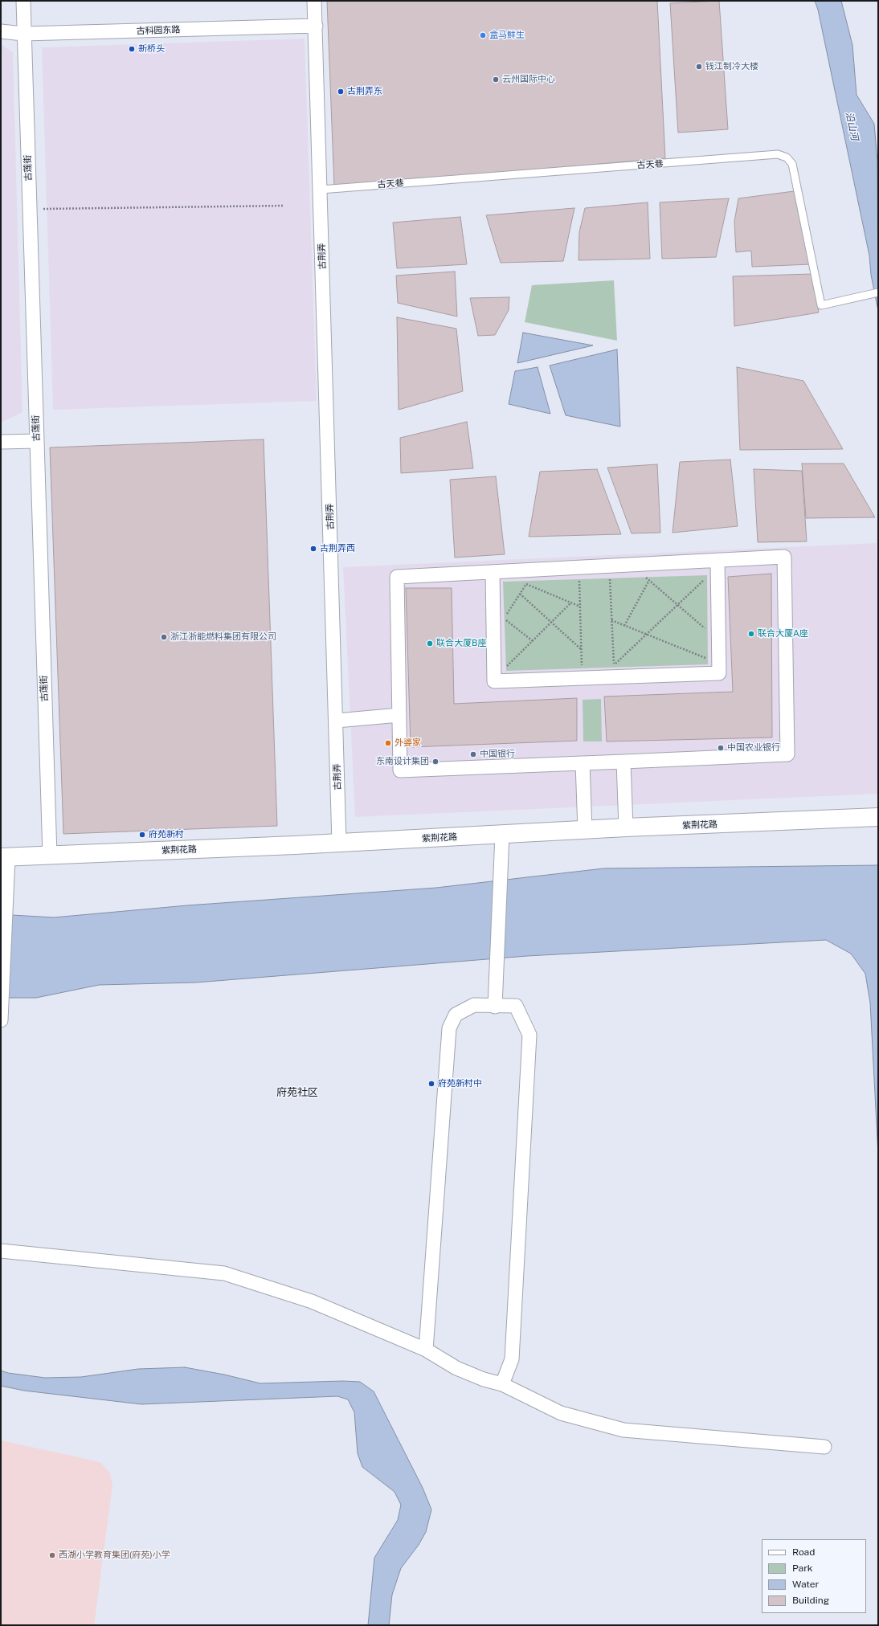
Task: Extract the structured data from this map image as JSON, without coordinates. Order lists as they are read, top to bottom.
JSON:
{
  "streets": {
    "street": [
      "古科园东路",
      "古莲街",
      "古荆弄",
      "紫荆花路"
    ],
    "lane": ["古天巷"]
  },
  "crossings": [
    ["古科园东路", "古莲街"],
    ["古科园东路", "古荆弄"],
    ["古天巷", "古荆弄"],
    ["古莲街", "紫荆花路"],
    ["古荆弄", "紫荆花路"]
  ],
  "districts": ["府苑社区"],
  "water": ["沿山河"],
  "places": [
    "盒马鲜生",
    "新桥头",
    "钱江制冷大楼",
    "云州国际中心",
    "古荆弄东",
    "古荆弄西",
    "联合大厦A座",
    "浙江浙能燃料集团有限公司",
    "联合大厦B座",
    "外婆家",
    "中国农业银行",
    "中国银行",
    "东南设计集团",
    "府苑新村",
    "府苑新村中",
    "西湖小学教育集团(府苑)小学"
  ],
  "legend": [
    "Road",
    "Park",
    "Water",
    "Building"
  ]
}
